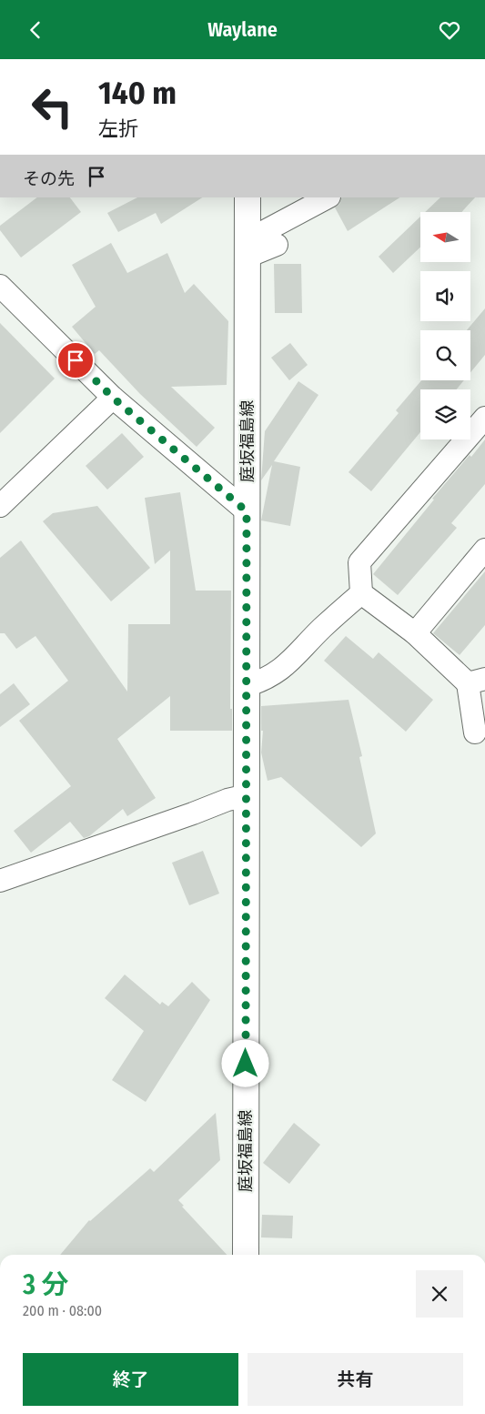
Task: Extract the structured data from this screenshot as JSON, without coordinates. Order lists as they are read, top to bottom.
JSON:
{
  "streets": {
    "main road": ["庭坂福島線"]
  },
  "north": "left",
  "page": {
    "header": "Waylane",
    "turn": ["140 m", "左折"],
    "then": "その先",
    "heading": ["3 分", "200 m · 08:00"],
    "buttons": ["終了", "共有"]
  }
}
